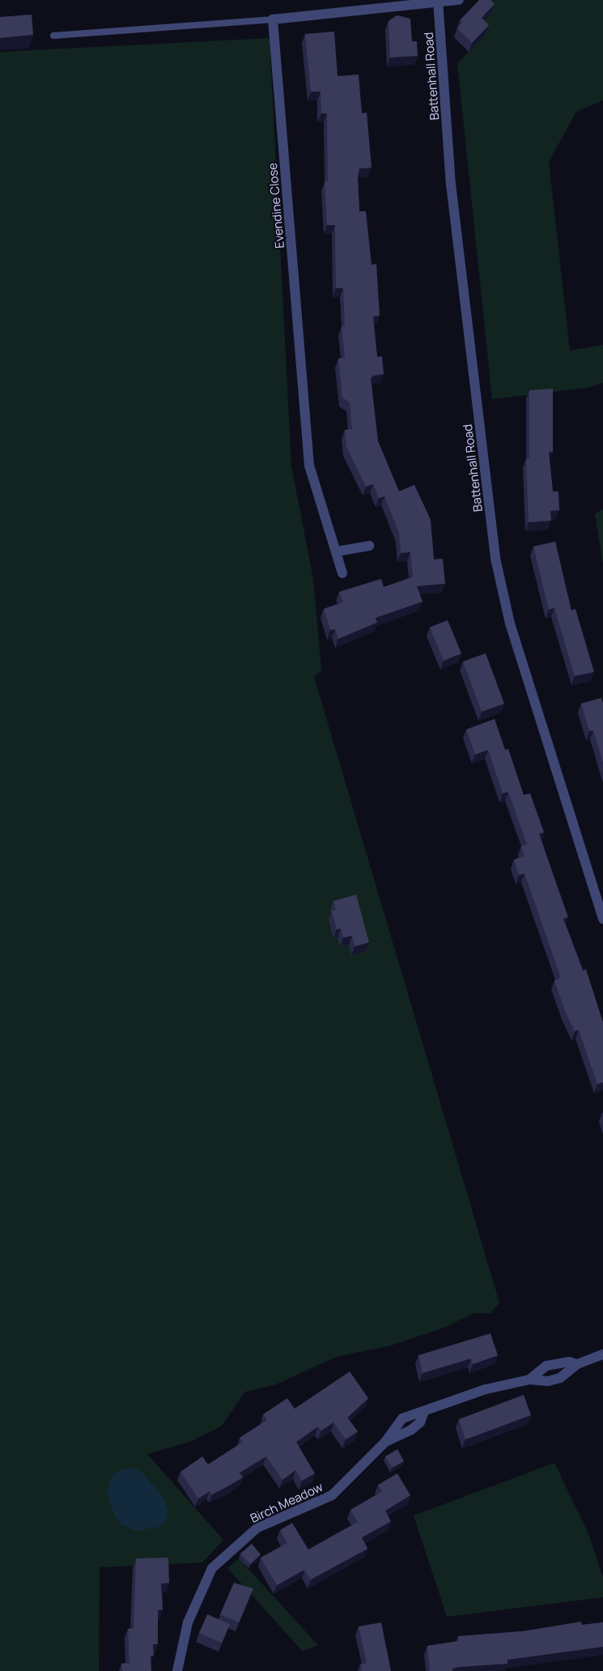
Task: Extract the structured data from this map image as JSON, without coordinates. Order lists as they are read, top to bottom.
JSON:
{
  "streets": {
    "street": ["Battenhall Road", "Evendine Close", "Birch Meadow"]
  }
}
